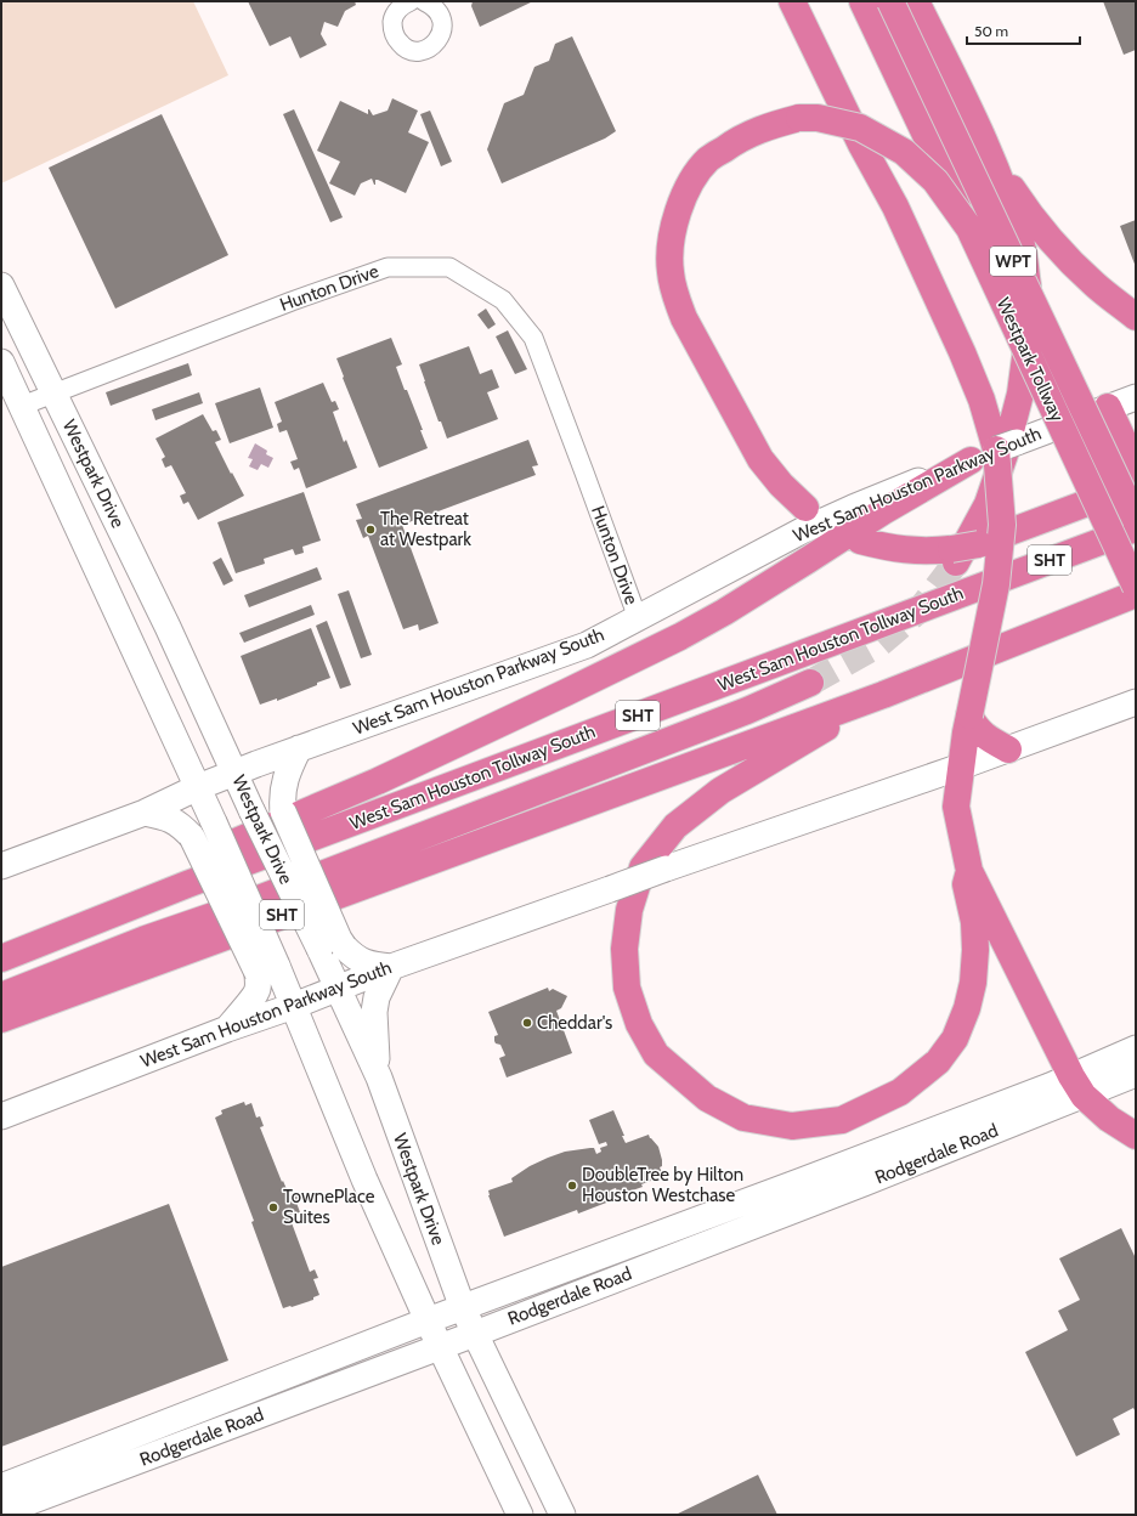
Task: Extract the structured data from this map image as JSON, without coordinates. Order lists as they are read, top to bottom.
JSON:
{
  "streets": {
    "highway": [
      "WPT",
      "Westpark Tollway",
      "SHT",
      "West Sam Houston Tollway South"
    ],
    "main road": ["Westpark Drive", "West Sam Houston Parkway South", "Rodgerdale Road"],
    "street": ["Hunton Drive"]
  },
  "crossings": [
    ["Hunton Drive", "Westpark Drive"],
    ["Hunton Drive", "West Sam Houston Parkway South"],
    ["Westpark Drive", "West Sam Houston Parkway South"],
    ["Westpark Drive", "Rodgerdale Road"]
  ],
  "places": [
    "The Retreat at Westpark",
    "Cheddar's",
    "DoubleTree by Hilton Houston Westchase",
    "TownePlace Suites"
  ],
  "scale_bar": "50 m"
}
